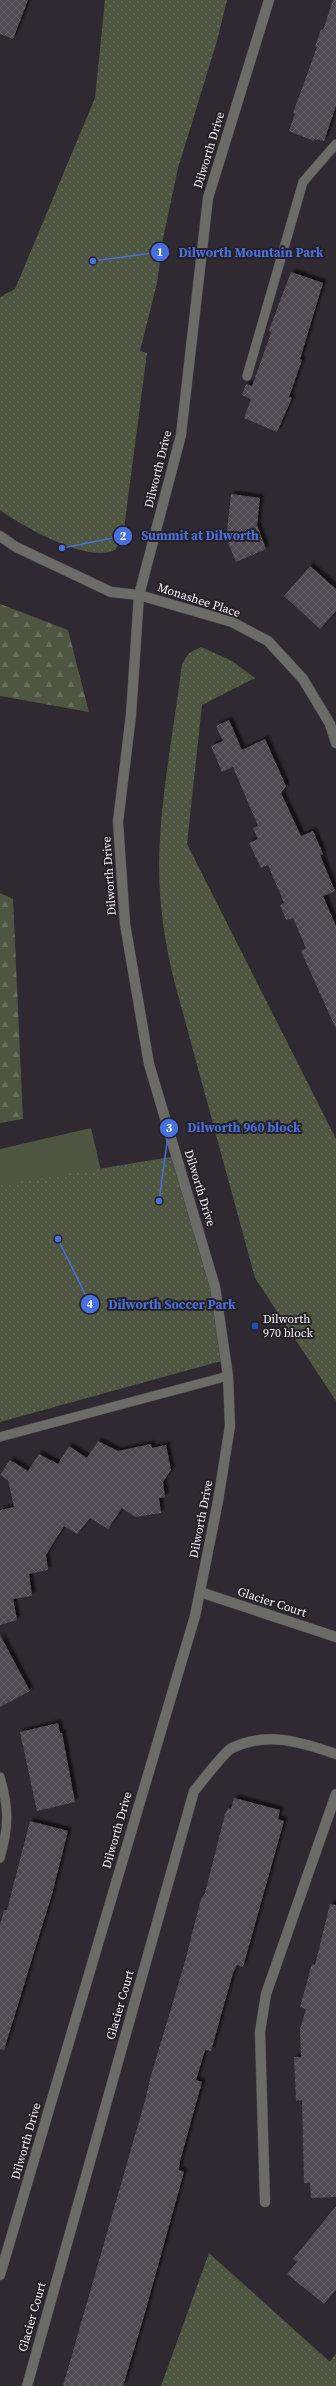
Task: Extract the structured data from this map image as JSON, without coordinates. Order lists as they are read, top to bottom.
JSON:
{
  "streets": {
    "street": ["Dilworth Drive", "Monashee Place", "Glacier Court"]
  },
  "crossings": [
    ["Dilworth Drive", "Monashee Place"],
    ["Dilworth Drive", "Glacier Court"]
  ],
  "places": {
    "other": [
      "Dilworth Mountain Park",
      "Summit at Dilworth",
      "Dilworth 960 block",
      "Dilworth Soccer Park"
    ],
    "transit": ["Dilworth 970 block"]
  }
}
